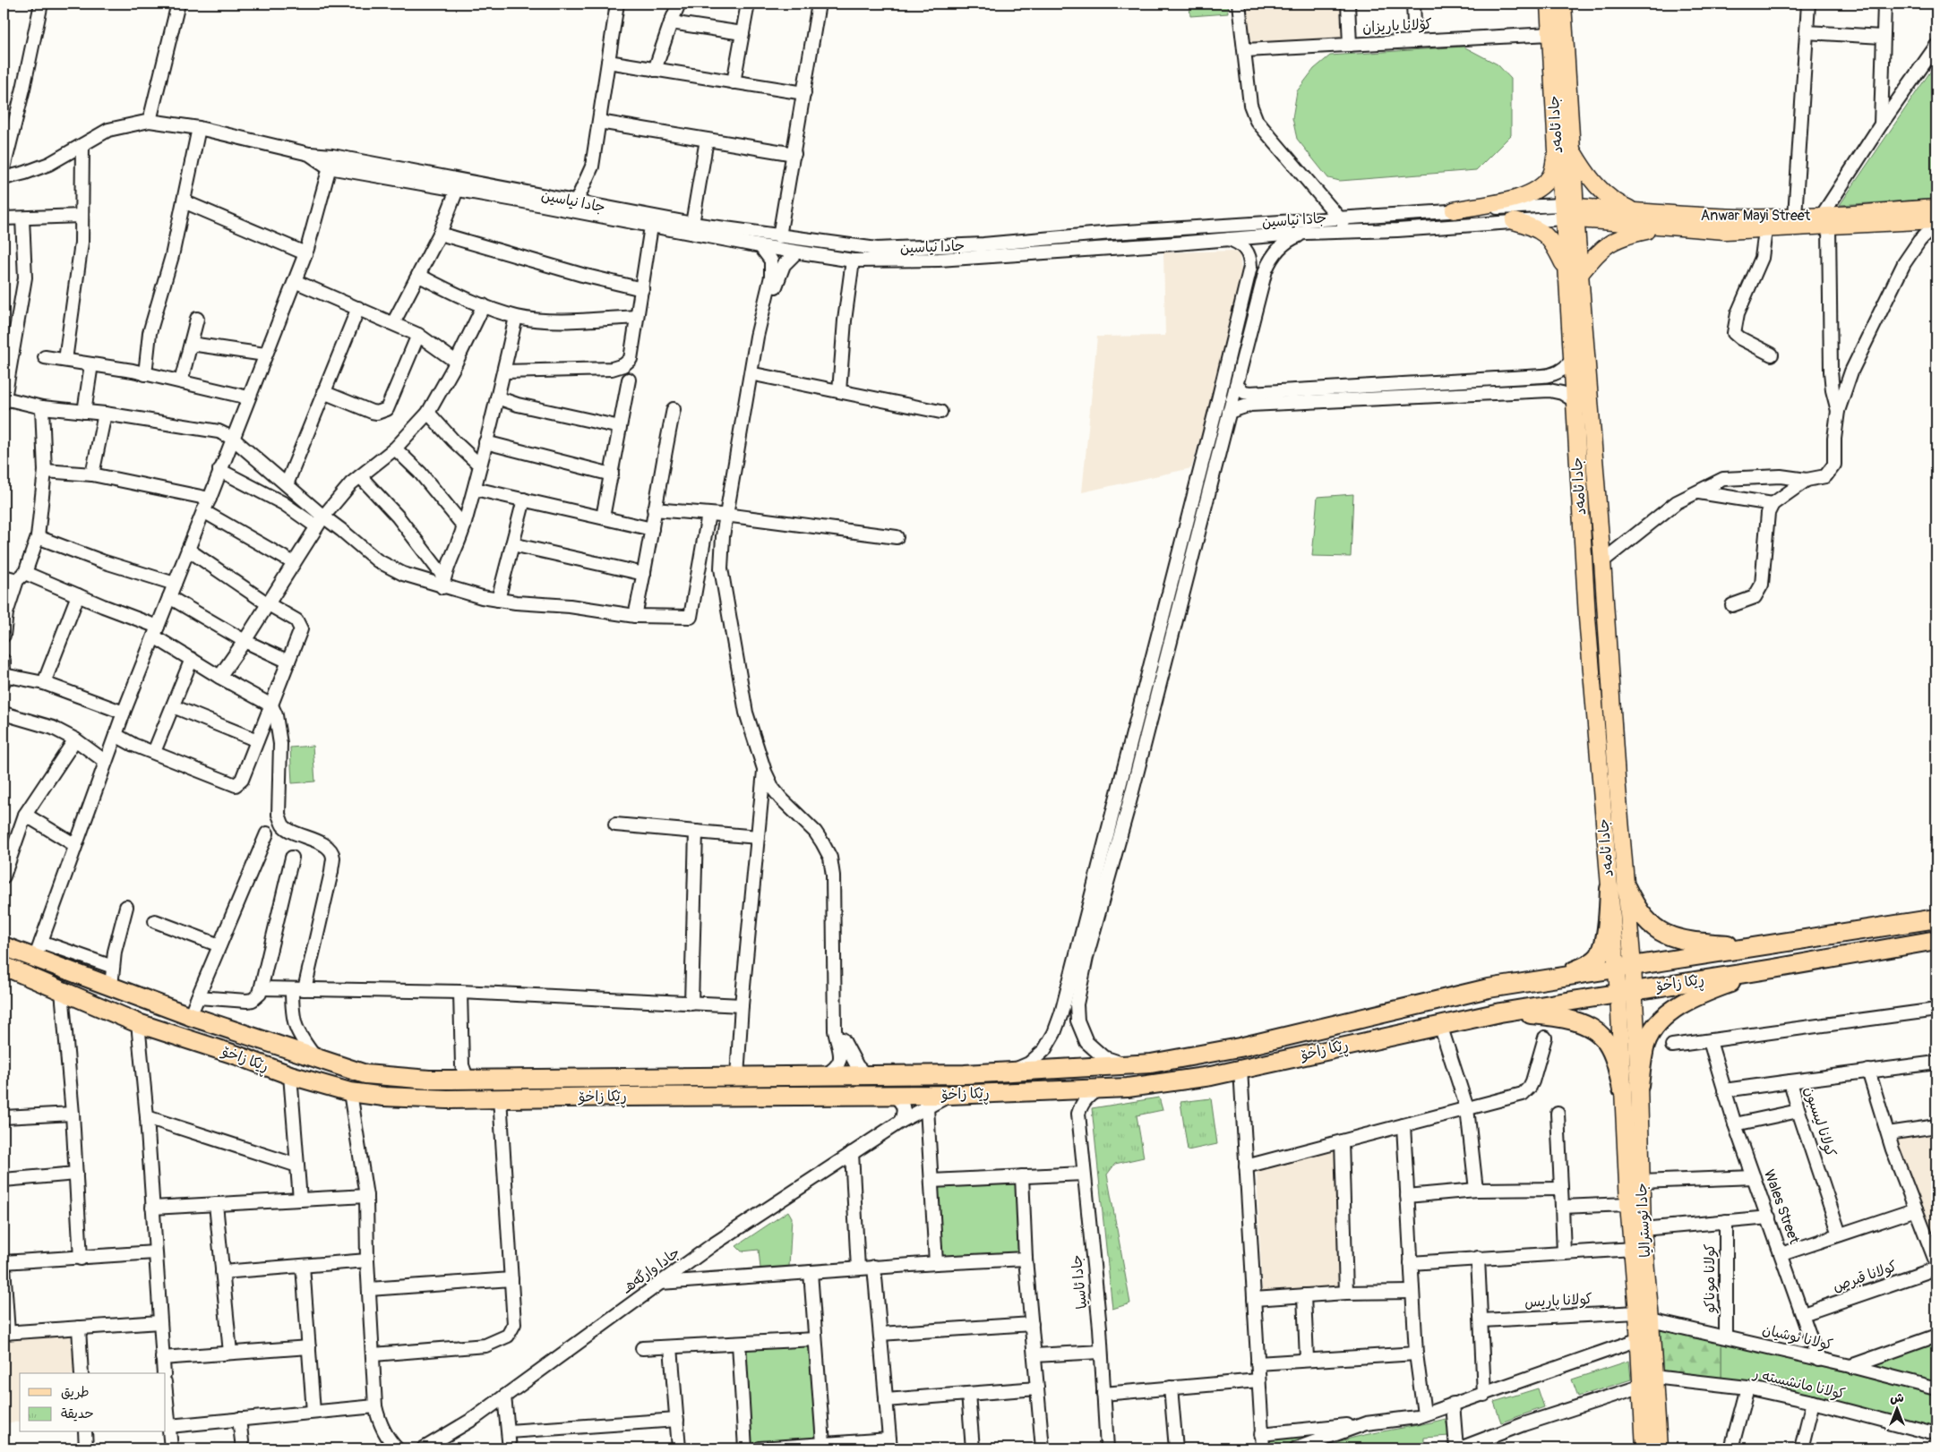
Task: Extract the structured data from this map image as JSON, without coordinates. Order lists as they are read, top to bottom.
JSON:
{
  "streets": {
    "highway": ["ڕێکا زاخۆ"],
    "main road": ["جادا ئامەد", "Anwar Mayi Street", "جادا ئوسترالیا"],
    "street": [
      "کۆلانا یاریزان",
      "جادا نیاسین",
      "كولانا ليسبون",
      "Wales Street",
      "جادا وارگه‌هـ",
      "كولانا قبرص",
      "كولانا موناكو",
      "جادا ئاسيا",
      "كولانا پاریس",
      "كولانا ئوشيان",
      "كولانا مانشسته ر"
    ]
  },
  "crossings": [
    ["کۆلانا یاریزان", "جادا ئامەد"],
    ["جادا ئامەد", "جادا نیاسین"],
    ["جادا ئامەد", "Anwar Mayi Street"],
    ["جادا ئامەد", "ڕێکا زاخۆ"],
    ["جادا ئامەد", "جادا ئوسترالیا"],
    ["جادا نیاسین", "Anwar Mayi Street"],
    ["ڕێکا زاخۆ", "جادا ئوسترالیا"],
    ["ڕێکا زاخۆ", "جادا وارگه‌هـ"],
    ["Wales Street", "كولانا قبرص"],
    ["Wales Street", "كولانا ئوشيان"],
    ["جادا ئوسترالیا", "كولانا پاریس"],
    ["جادا ئوسترالیا", "كولانا ئوشيان"],
    ["جادا ئوسترالیا", "كولانا مانشسته ر"],
    ["كولانا موناكو", "كولانا ئوشيان"]
  ],
  "legend": ["طريق", "حديقة"],
  "north": "top"
}
